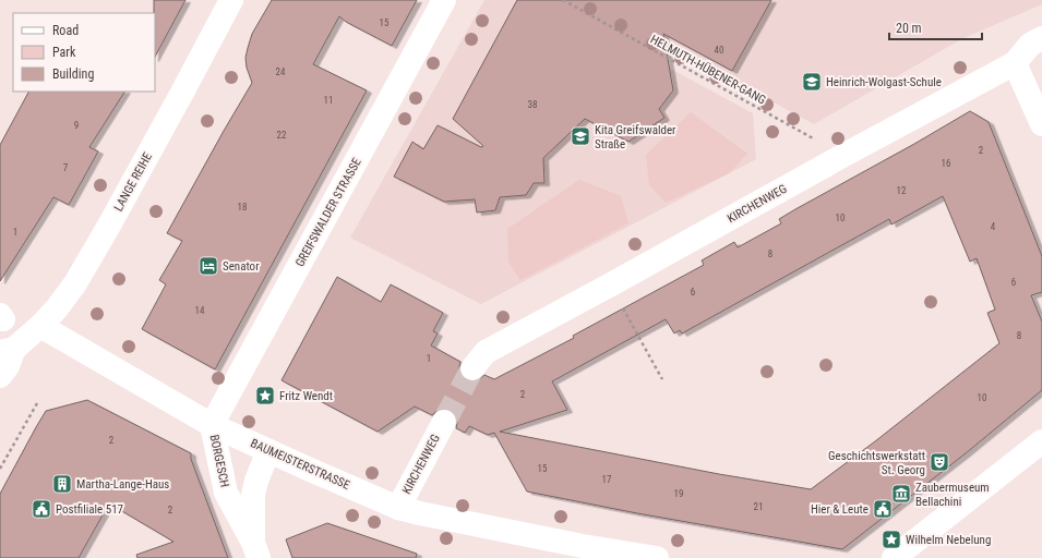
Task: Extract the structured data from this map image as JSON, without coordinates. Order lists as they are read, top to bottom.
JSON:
{
  "streets": {
    "street": [
      "LANGE REIHE",
      "KIRCHENWEG",
      "GREIFSWALDER STRASSE",
      "BORGESCH",
      "BAUMEISTERSTRASSE"
    ],
    "path": ["HELMUTH-HÜBENER-GANG"]
  },
  "crossings": [
    ["HELMUTH-HÜBENER-GANG", "KIRCHENWEG"],
    ["LANGE REIHE", "BAUMEISTERSTRASSE"],
    ["KIRCHENWEG", "BAUMEISTERSTRASSE"],
    ["GREIFSWALDER STRASSE", "BORGESCH"],
    ["GREIFSWALDER STRASSE", "BAUMEISTERSTRASSE"],
    ["BORGESCH", "BAUMEISTERSTRASSE"]
  ],
  "places": {
    "school or university": ["Heinrich-Wolgast-Schule", "Kita Greifswalder Straße"],
    "hotel": ["Senator"],
    "place": ["Fritz Wendt", "Wilhelm Nebelung"],
    "theatre": ["Geschichtswerkstatt St. Georg"],
    "building": ["Martha-Lange-Haus"],
    "museum": ["Zaubermuseum Bellachini"],
    "public building": ["Postfiliale 517", "Hier & Leute"]
  },
  "house_numbers": [
    "15",
    "40",
    "24",
    "11",
    "38",
    "9",
    "22",
    "2",
    "16",
    "7",
    "12",
    "18",
    "10",
    "4",
    "1",
    "8",
    "6",
    "6",
    "14",
    "8",
    "1",
    "2",
    "10",
    "2",
    "15",
    "17",
    "19",
    "21",
    "2"
  ],
  "legend": ["Road", "Park", "Building"],
  "scale_bar": "20 m"
}
